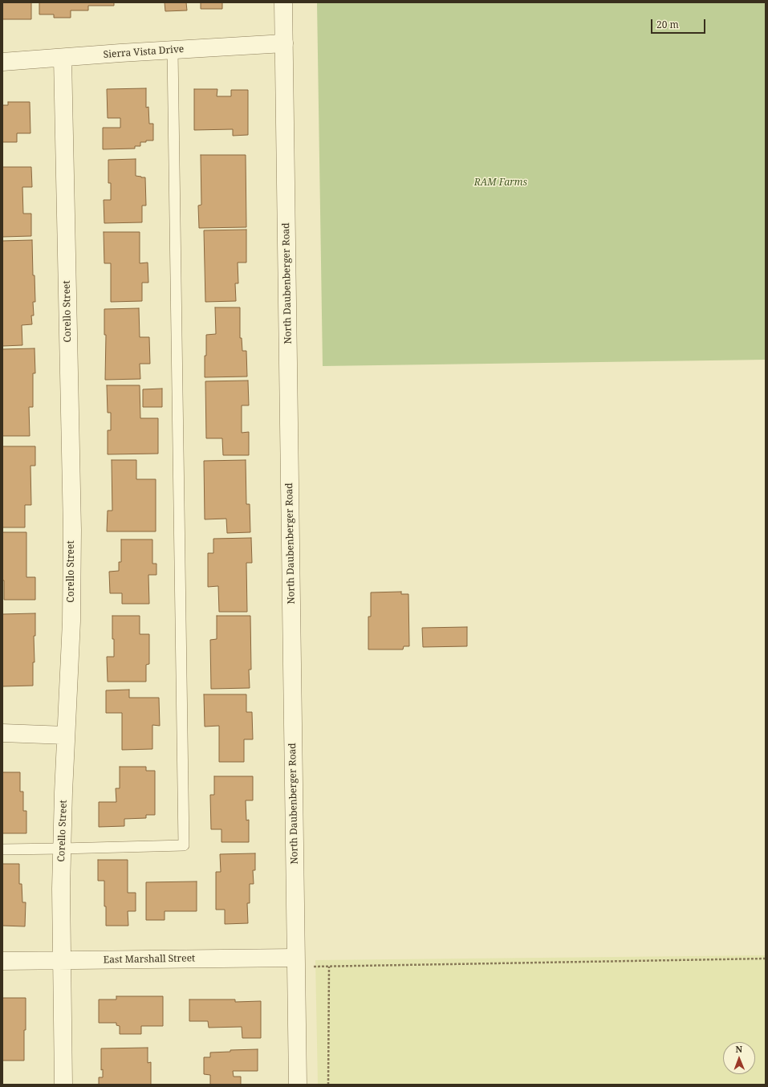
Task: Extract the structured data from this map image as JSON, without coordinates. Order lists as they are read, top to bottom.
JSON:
{
  "streets": {
    "street": [
      "Sierra Vista Drive",
      "North Daubenberger Road",
      "Corello Street",
      "East Marshall Street"
    ]
  },
  "crossings": [
    ["Sierra Vista Drive", "North Daubenberger Road"],
    ["Sierra Vista Drive", "Corello Street"],
    ["North Daubenberger Road", "East Marshall Street"],
    ["Corello Street", "East Marshall Street"]
  ],
  "parks": ["RAM Farms"],
  "scale_bar": "20 m",
  "north": "top"
}
